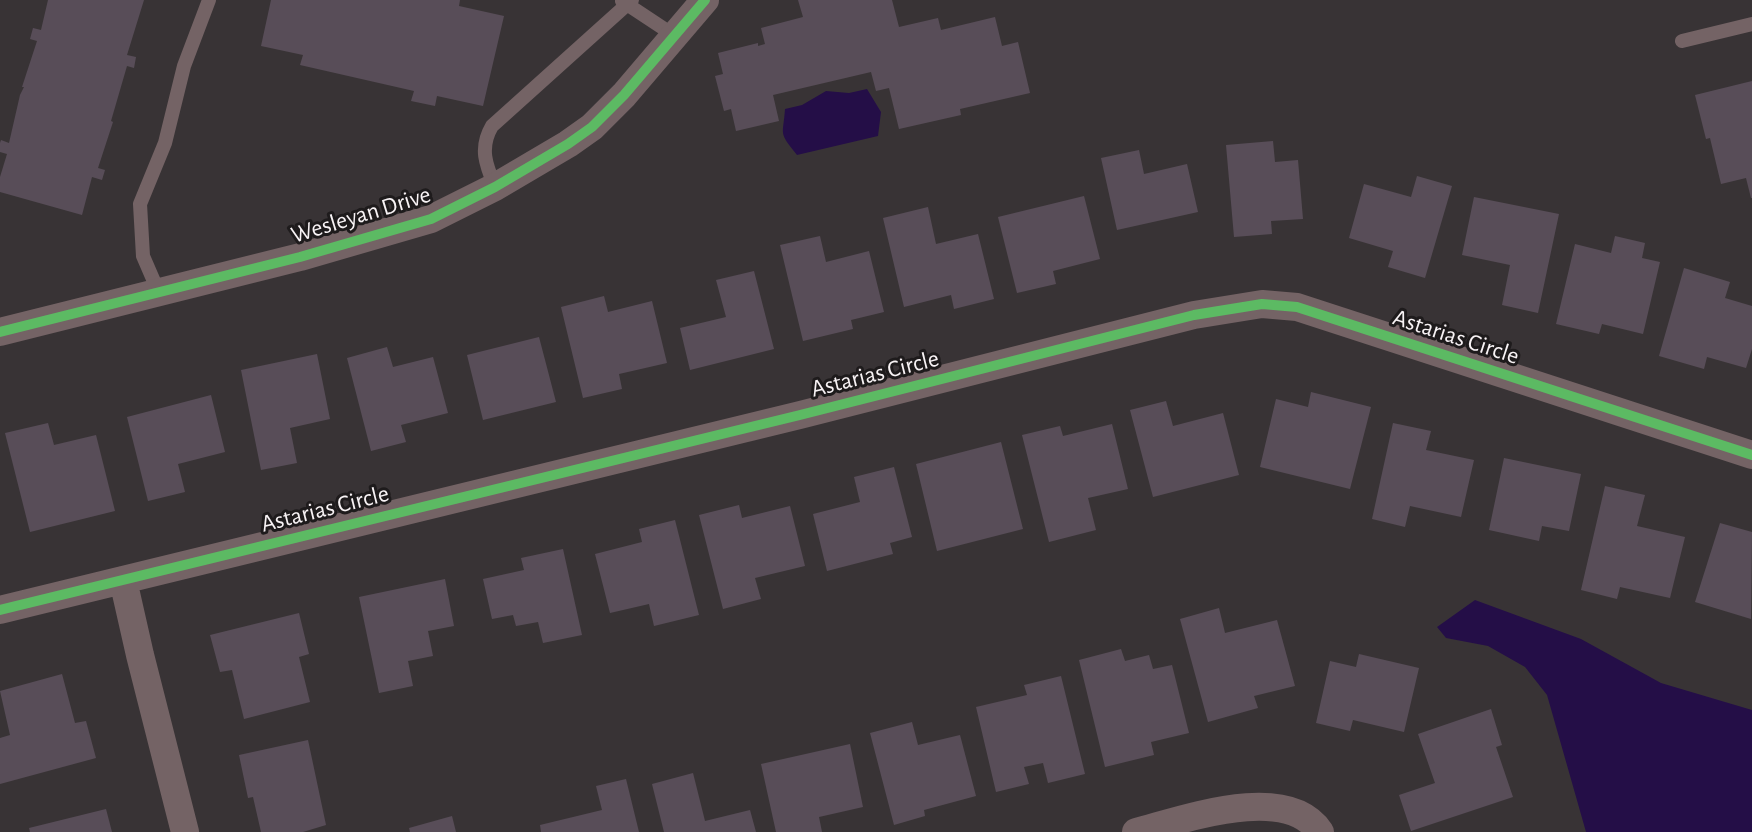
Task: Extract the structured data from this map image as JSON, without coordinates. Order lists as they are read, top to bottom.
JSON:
{
  "streets": {
    "street": ["Wesleyan Drive", "Astarias Circle"]
  }
}
